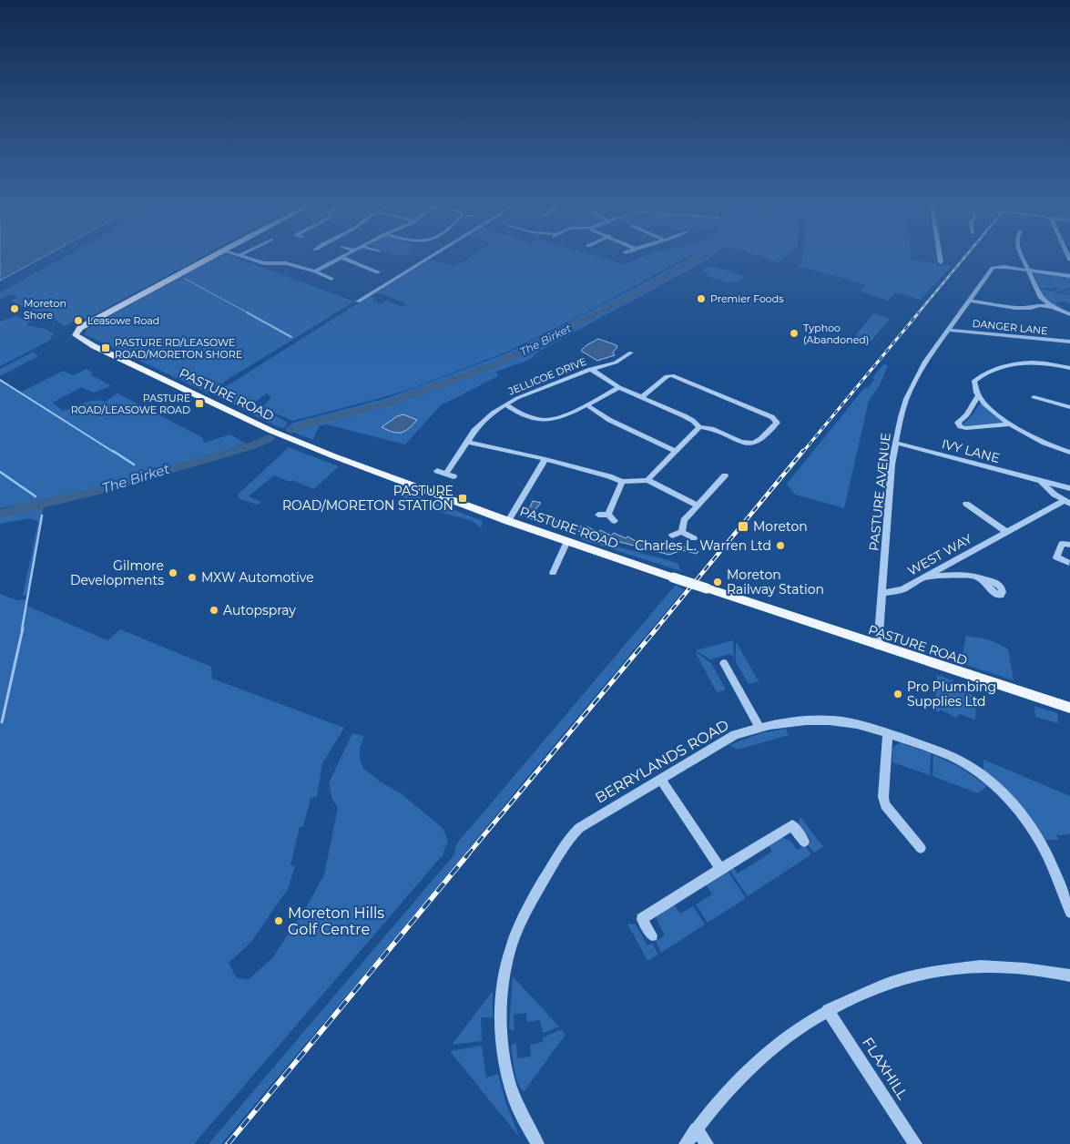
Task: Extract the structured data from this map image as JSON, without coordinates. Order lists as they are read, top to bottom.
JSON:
{
  "streets": {
    "main road": ["PASTURE ROAD"],
    "street": [
      "DANGER LANE",
      "JELLICOE DRIVE",
      "IVY LANE",
      "PASTURE AVENUE",
      "WEST WAY",
      "BERRYLANDS ROAD",
      "FLAXHILL"
    ]
  },
  "crossings": [
    ["DANGER LANE", "PASTURE AVENUE"],
    ["PASTURE ROAD", "PASTURE AVENUE"],
    ["IVY LANE", "PASTURE AVENUE"],
    ["IVY LANE", "WEST WAY"],
    ["PASTURE AVENUE", "WEST WAY"]
  ],
  "water": ["The Birket"],
  "places": {
    "other": [
      "Premier Foods",
      "Moreton Shore",
      "Leasowe Road",
      "Typhoo (Abandoned)",
      "Charles L. Warren Ltd",
      "Gilmore Developments",
      "MXW Automotive",
      "Moreton Railway Station",
      "Autopspray",
      "Pro Plumbing Supplies Ltd",
      "Moreton Hills Golf Centre"
    ],
    "transit": [
      "PASTURE RD/LEASOWE ROAD/MORETON SHORE",
      "PASTURE ROAD/LEASOWE ROAD",
      "PASTURE ROAD/MORETON STATION",
      "Moreton"
    ]
  }
}
